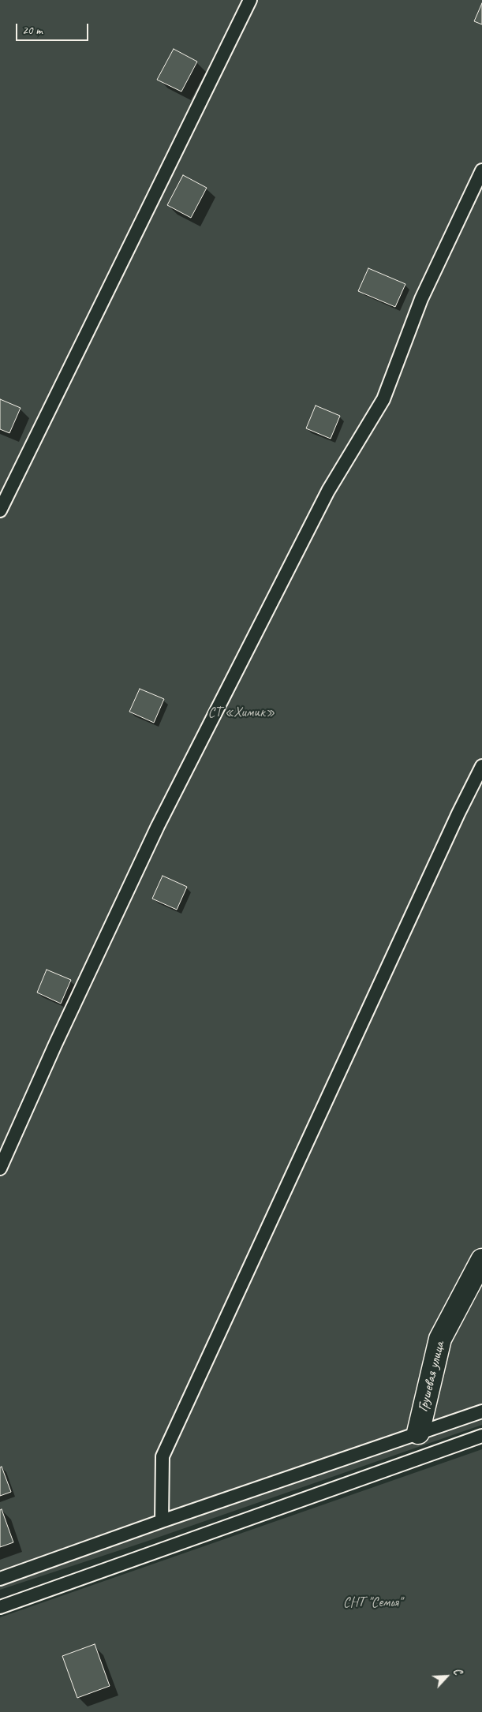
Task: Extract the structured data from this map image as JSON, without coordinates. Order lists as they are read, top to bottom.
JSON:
{
  "streets": {
    "street": ["Грушевая улица"]
  },
  "parks": ["СТ «Химик»", "СНТ \"Семья\""],
  "scale_bar": "20 m",
  "north": "top right"
}
